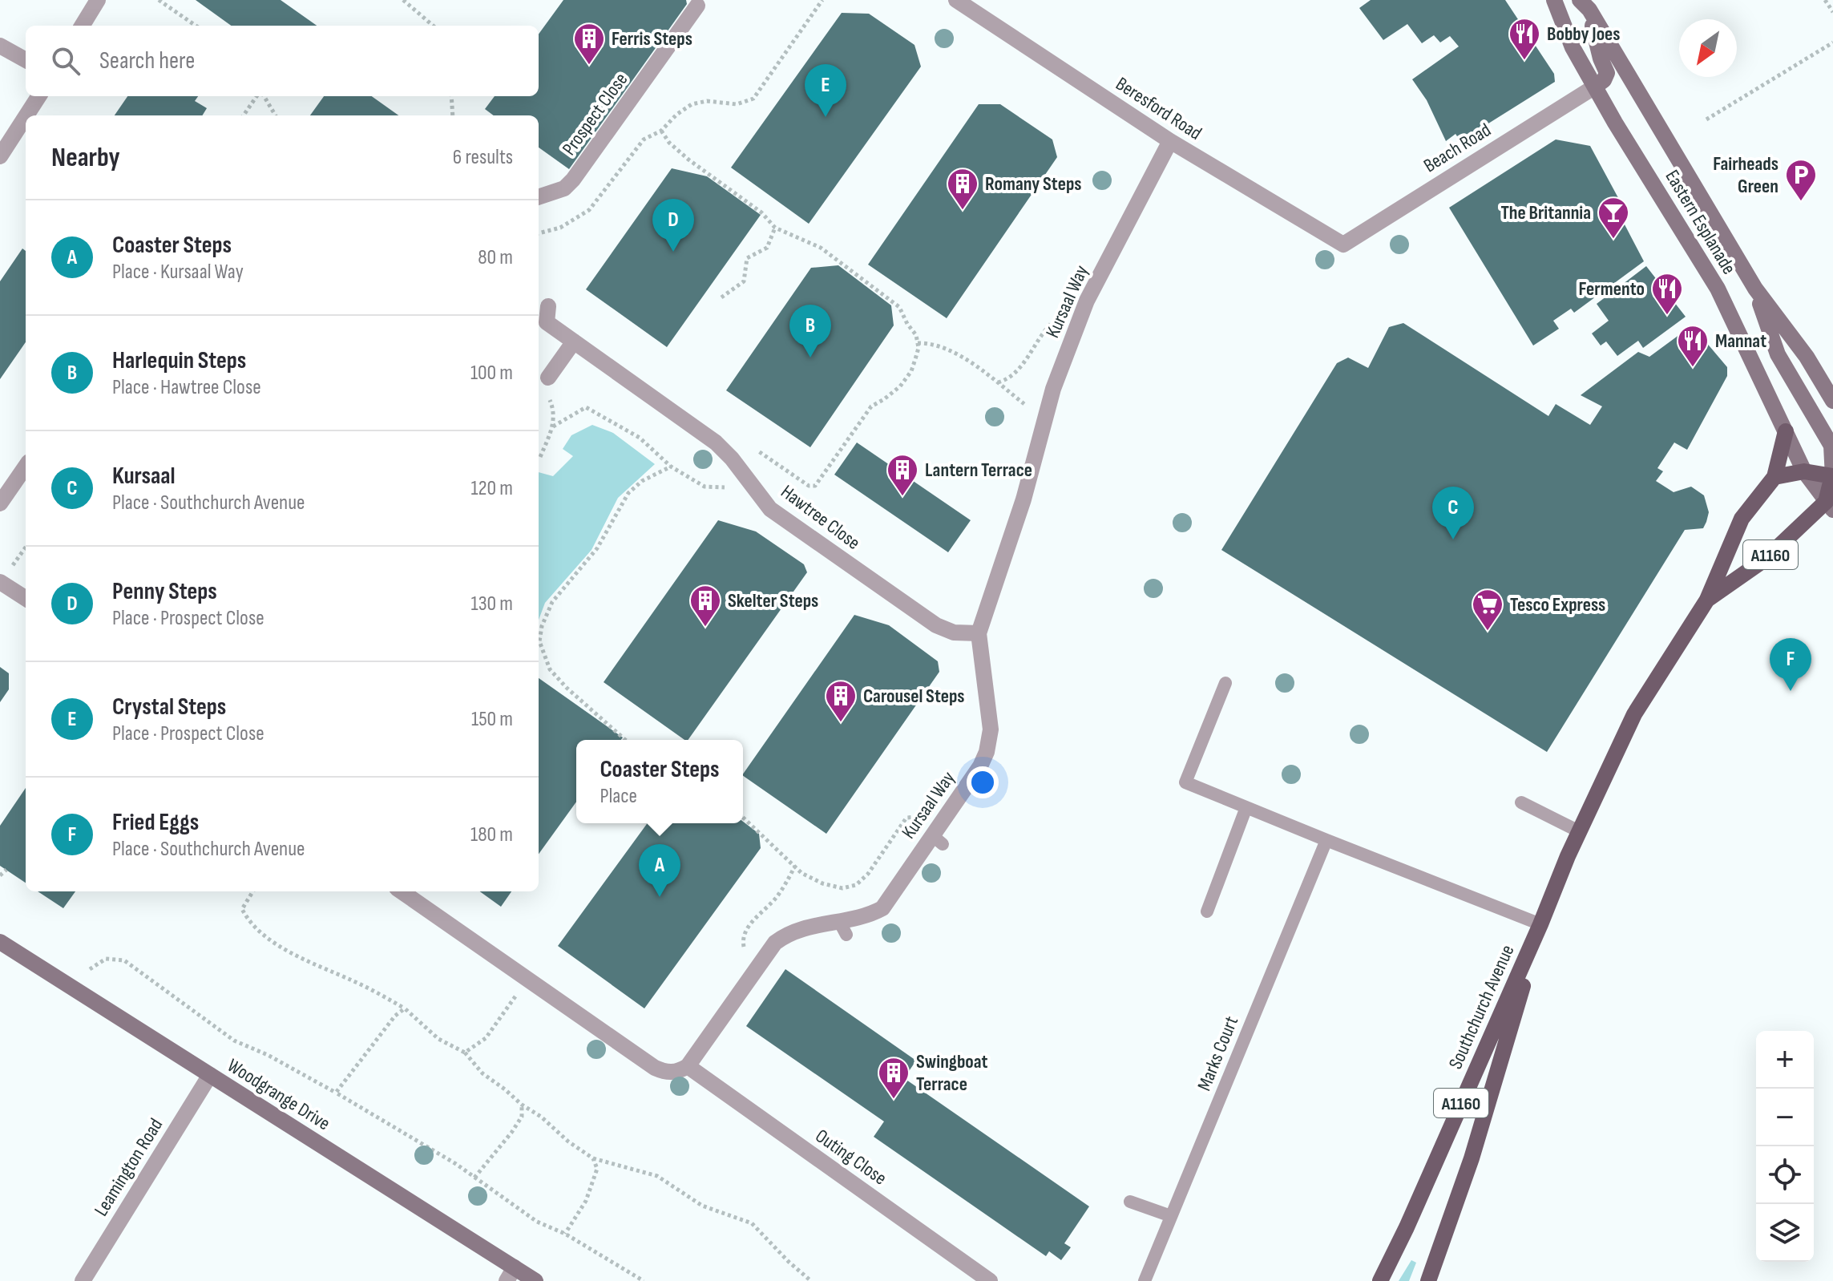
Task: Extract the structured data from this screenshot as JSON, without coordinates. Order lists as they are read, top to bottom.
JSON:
{
  "streets": {
    "main road": [
      "Eastern Esplanade",
      "A1160",
      "Southchurch Avenue",
      "Woodgrange Drive"
    ],
    "street": [
      "Beresford Road",
      "Prospect Close",
      "Beach Road",
      "Kursaal Way",
      "Hawtree Close",
      "Outing Close",
      "Leamington Road"
    ],
    "lane": ["Marks Court"]
  },
  "crossings": [
    ["Beresford Road", "Beach Road"],
    ["Beresford Road", "Kursaal Way"],
    ["Beach Road", "Eastern Esplanade"],
    ["Eastern Esplanade", "Southchurch Avenue"],
    ["Kursaal Way", "Hawtree Close"],
    ["Kursaal Way", "Outing Close"],
    ["Woodgrange Drive", "Leamington Road"]
  ],
  "places": {
    "restaurant": ["Bobby Joes", "Fermento", "Mannat"],
    "building": [
      "Ferris Steps",
      "Romany Steps",
      "Lantern Terrace",
      "Skelter Steps",
      "Carousel Steps",
      "Swingboat Terrace"
    ],
    "parking": ["Fairheads Green"],
    "bar": ["The Britannia"],
    "supermarket": ["Tesco Express"]
  },
  "north": "bottom left",
  "page": {
    "search": "Search here",
    "pins": [
      "E",
      "D",
      "B",
      "C",
      "F",
      "A"
    ],
    "heading": ["Nearby", "6 results"],
    "list": [
      {
        "mark": "A",
        "name": "Coaster Steps",
        "note": "Place · Kursaal Way",
        "value": "80 m"
      },
      {
        "mark": "B",
        "name": "Harlequin Steps",
        "note": "Place · Hawtree Close",
        "value": "100 m"
      },
      {
        "mark": "C",
        "name": "Kursaal",
        "note": "Place · Southchurch Avenue",
        "value": "120 m"
      },
      {
        "mark": "D",
        "name": "Penny Steps",
        "note": "Place · Prospect Close",
        "value": "130 m"
      },
      {
        "mark": "E",
        "name": "Crystal Steps",
        "note": "Place · Prospect Close",
        "value": "150 m"
      },
      {
        "mark": "F",
        "name": "Fried Eggs",
        "note": "Place · Southchurch Avenue",
        "value": "180 m"
      }
    ],
    "popup": ["Coaster Steps", "Place"],
    "map_buttons": ["+", "−"]
  }
}
